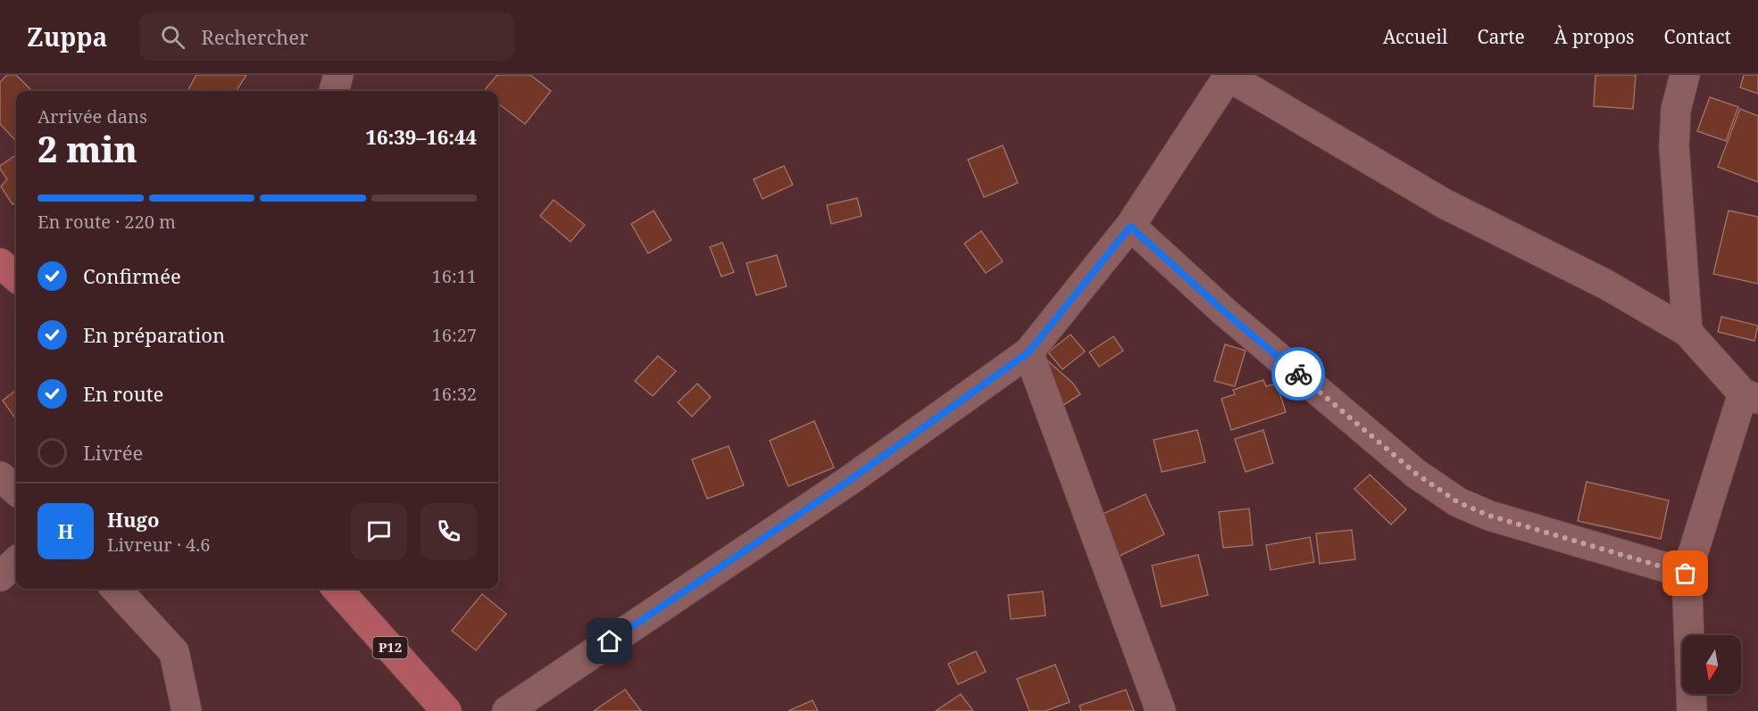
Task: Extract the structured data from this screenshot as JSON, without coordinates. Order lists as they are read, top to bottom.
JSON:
{
  "streets": {
    "main road": ["P12"]
  },
  "north": "bottom",
  "page": {
    "header": "Zuppa",
    "search": "Rechercher",
    "nav": [
      "Accueil",
      "Carte",
      "À propos",
      "Contact"
    ],
    "heading": ["2 min", "Arrivée dans", "16:39–16:44"],
    "panel": ["Hugo", "Livreur · 4.6"],
    "bar": "En route · 220 m",
    "list": [
      ["Confirmée", "16:11"],
      ["En préparation", "16:27"],
      ["En route", "16:32"],
      "Livrée"
    ],
    "round": "H"
  }
}
